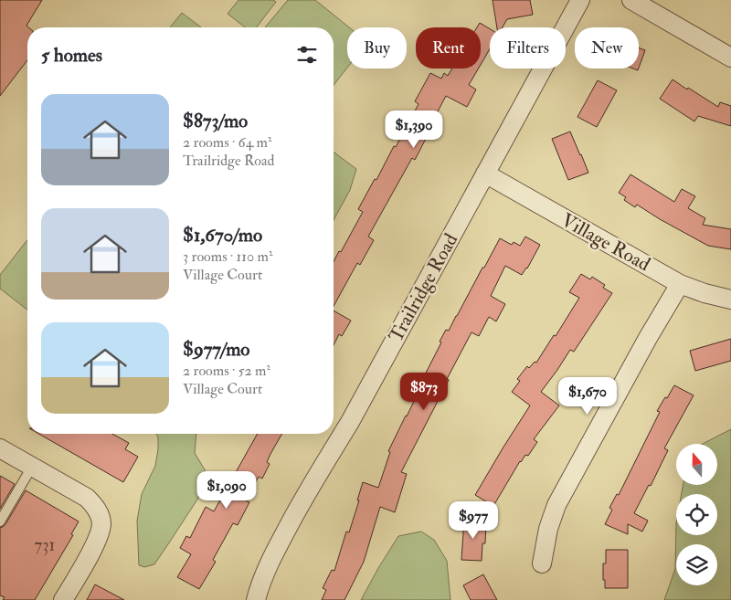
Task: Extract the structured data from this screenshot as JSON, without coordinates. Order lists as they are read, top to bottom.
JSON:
{
  "streets": {
    "street": ["Village Road", "Trailridge Road"]
  },
  "crossings": [
    ["Village Road", "Trailridge Road"]
  ],
  "house_numbers": ["731"],
  "north": "top",
  "page": {
    "chip": [
      "Buy",
      "Rent",
      "Filters",
      "New"
    ],
    "heading": "5 homes",
    "list": [
      {
        "name": "$873/mo",
        "note": "2 rooms · 64 m² · Trailridge Road"
      },
      {
        "name": "$1,670/mo",
        "note": "3 rooms · 110 m² · Village Court"
      },
      {
        "name": "$977/mo",
        "note": "2 rooms · 52 m² · Village Court"
      }
    ],
    "price": [
      "$1,390",
      "$873",
      "$1,670",
      "$1,090",
      "$977"
    ]
  }
}
